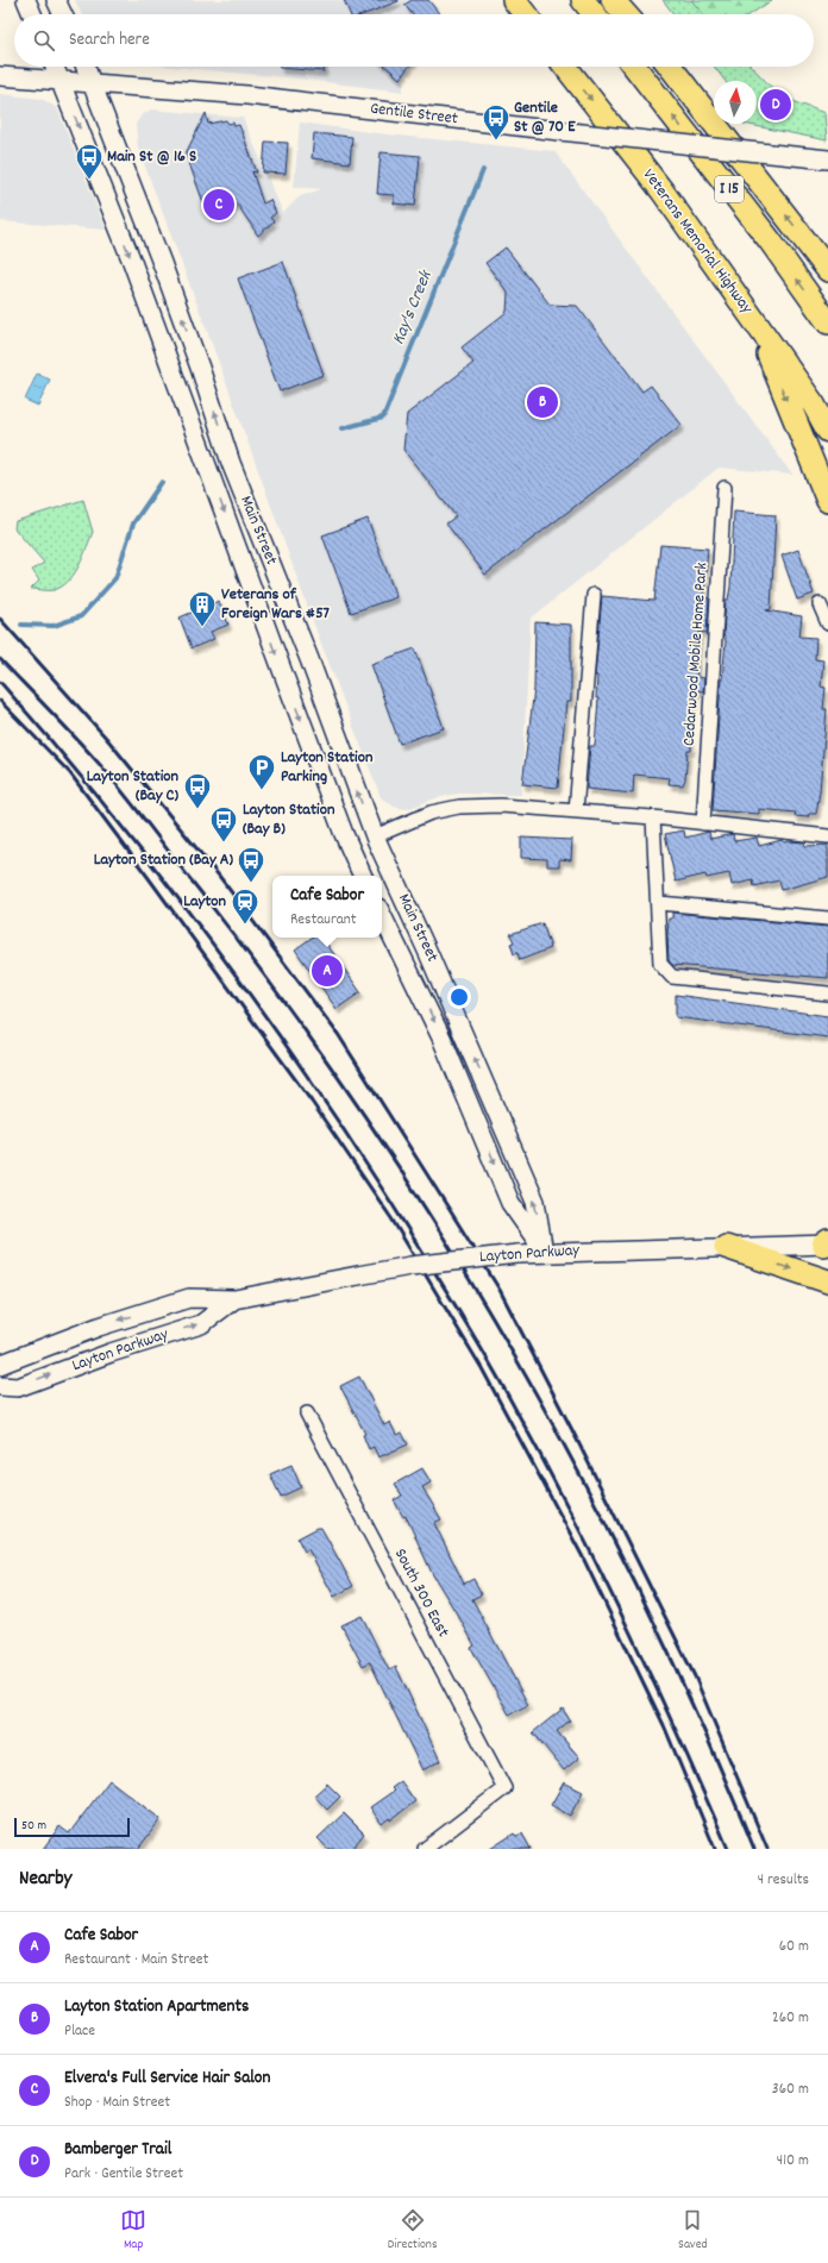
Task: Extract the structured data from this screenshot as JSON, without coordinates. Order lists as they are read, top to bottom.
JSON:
{
  "streets": {
    "highway": ["I 15", "Veterans Memorial Highway"],
    "main road": ["Gentile Street", "Main Street", "Layton Parkway"],
    "street": ["Cedarwood Mobile Home Park", "South 300 East"]
  },
  "crossings": [
    ["Gentile Street", "Main Street"],
    ["Main Street", "Layton Parkway"]
  ],
  "water": ["Kay's Creek"],
  "places": {
    "bus stop": [
      "Gentile St @ 70 E",
      "Main St @ 16 S",
      "Layton Station (Bay C)",
      "Layton Station (Bay B)",
      "Layton Station (Bay A)"
    ],
    "building": ["Veterans of Foreign Wars #57"],
    "parking": ["Layton Station Parking"],
    "station": ["Layton"]
  },
  "scale_bar": "50 m",
  "north": "top",
  "page": {
    "search": "Search here",
    "pins": [
      "D",
      "C",
      "B",
      "A"
    ],
    "popup": ["Cafe Sabor", "Restaurant"],
    "scale": "50 m",
    "heading": ["Nearby", "4 results"],
    "list": [
      {
        "mark": "A",
        "name": "Cafe Sabor",
        "note": "Restaurant · Main Street",
        "value": "60 m"
      },
      {
        "mark": "B",
        "name": "Layton Station Apartments",
        "note": "Place",
        "value": "260 m"
      },
      {
        "mark": "C",
        "name": "Elvera's Full Service Hair Salon",
        "note": "Shop · Main Street",
        "value": "360 m"
      },
      {
        "mark": "D",
        "name": "Bamberger Trail",
        "note": "Park · Gentile Street",
        "value": "410 m"
      }
    ],
    "nav": ["Map", "Directions", "Saved"]
  }
}
